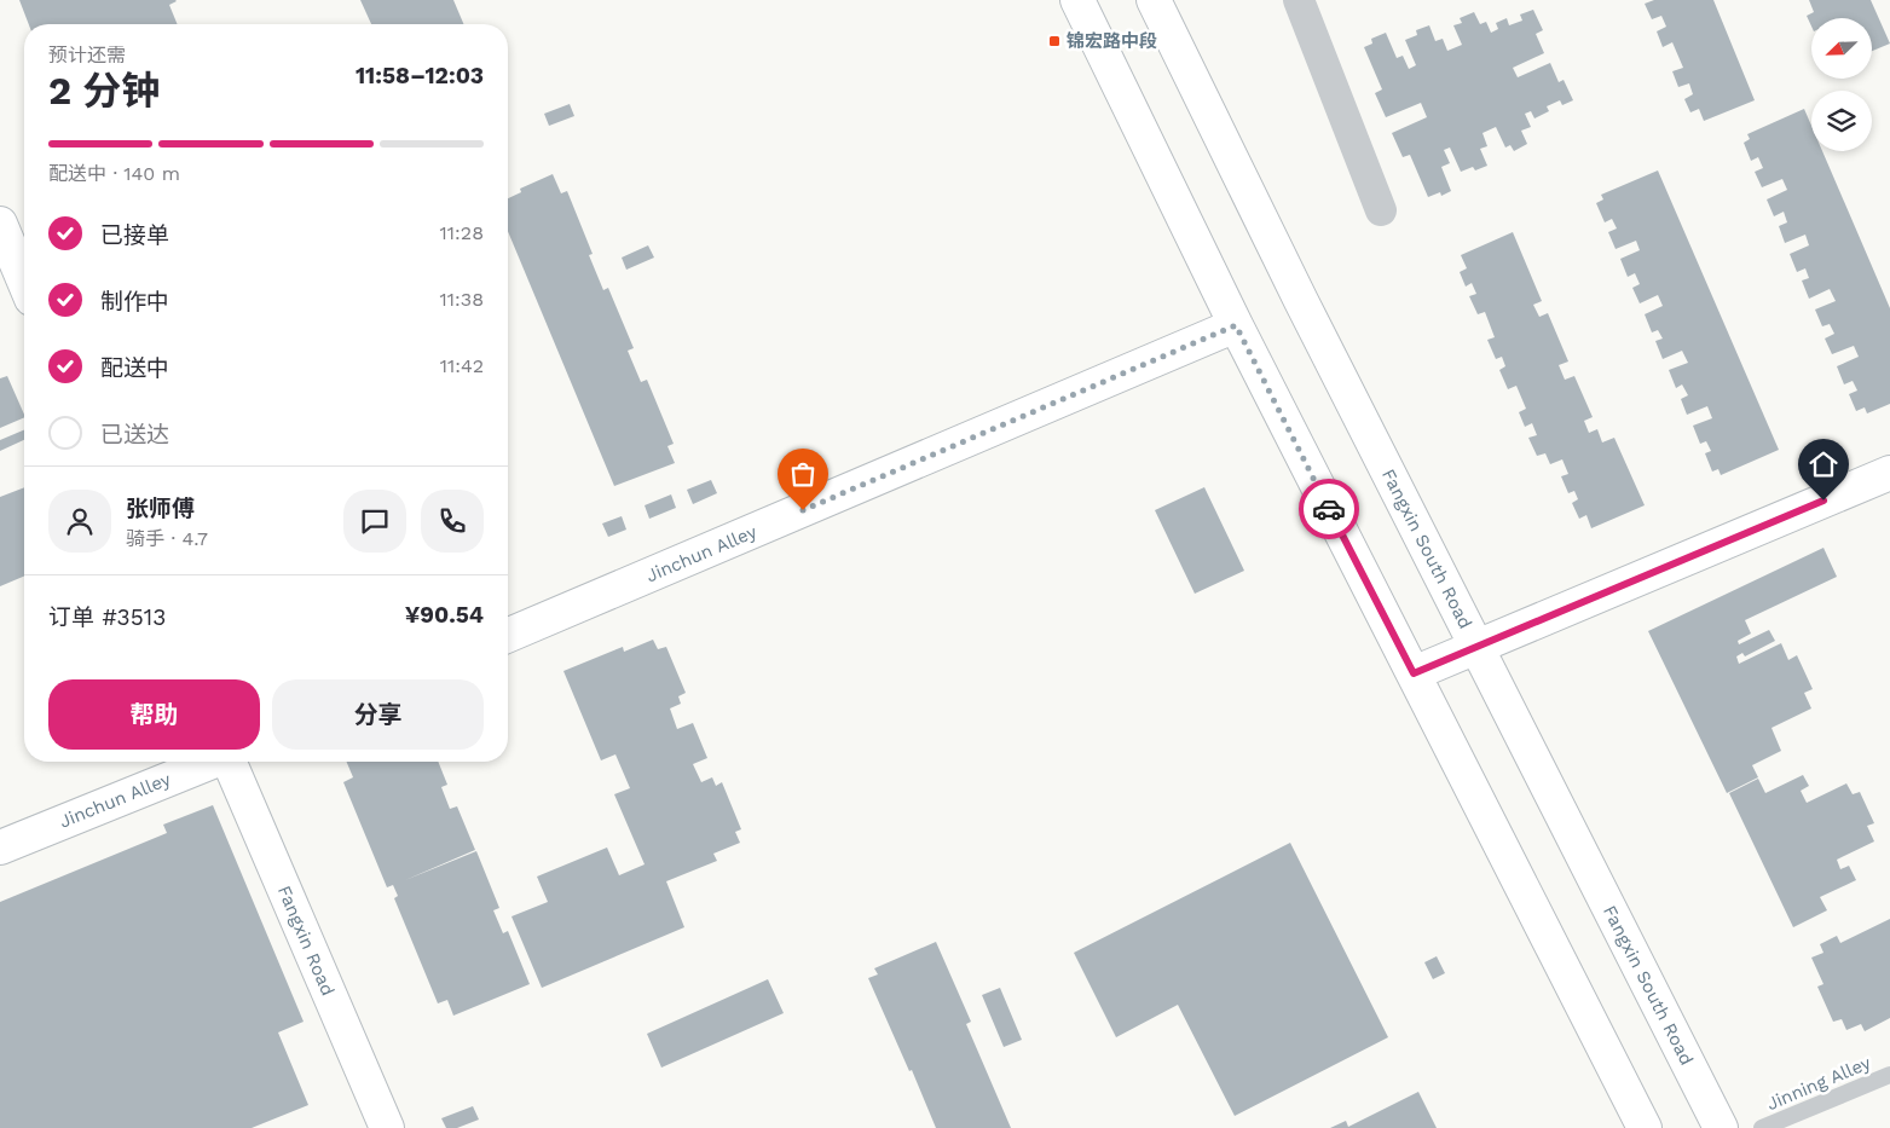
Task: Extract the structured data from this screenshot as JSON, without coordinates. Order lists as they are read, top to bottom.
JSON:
{
  "streets": {
    "main road": ["Fangxin South Road", "Jinchun Alley", "Fangxin Road"],
    "lane": ["Jinning Alley"]
  },
  "places": {
    "transit": ["锦宏路中段"]
  },
  "north": "bottom left",
  "page": {
    "heading": ["2 分钟", "预计还需", "11:58–12:03"],
    "panel": [
      "张师傅",
      "骑手 · 4.7",
      "订单 #3513",
      "¥90.54"
    ],
    "bar": "配送中 · 140 m",
    "list": [
      ["已接单", "11:28"],
      ["制作中", "11:38"],
      ["配送中", "11:42"],
      "已送达"
    ],
    "buttons": ["帮助", "分享"]
  }
}
